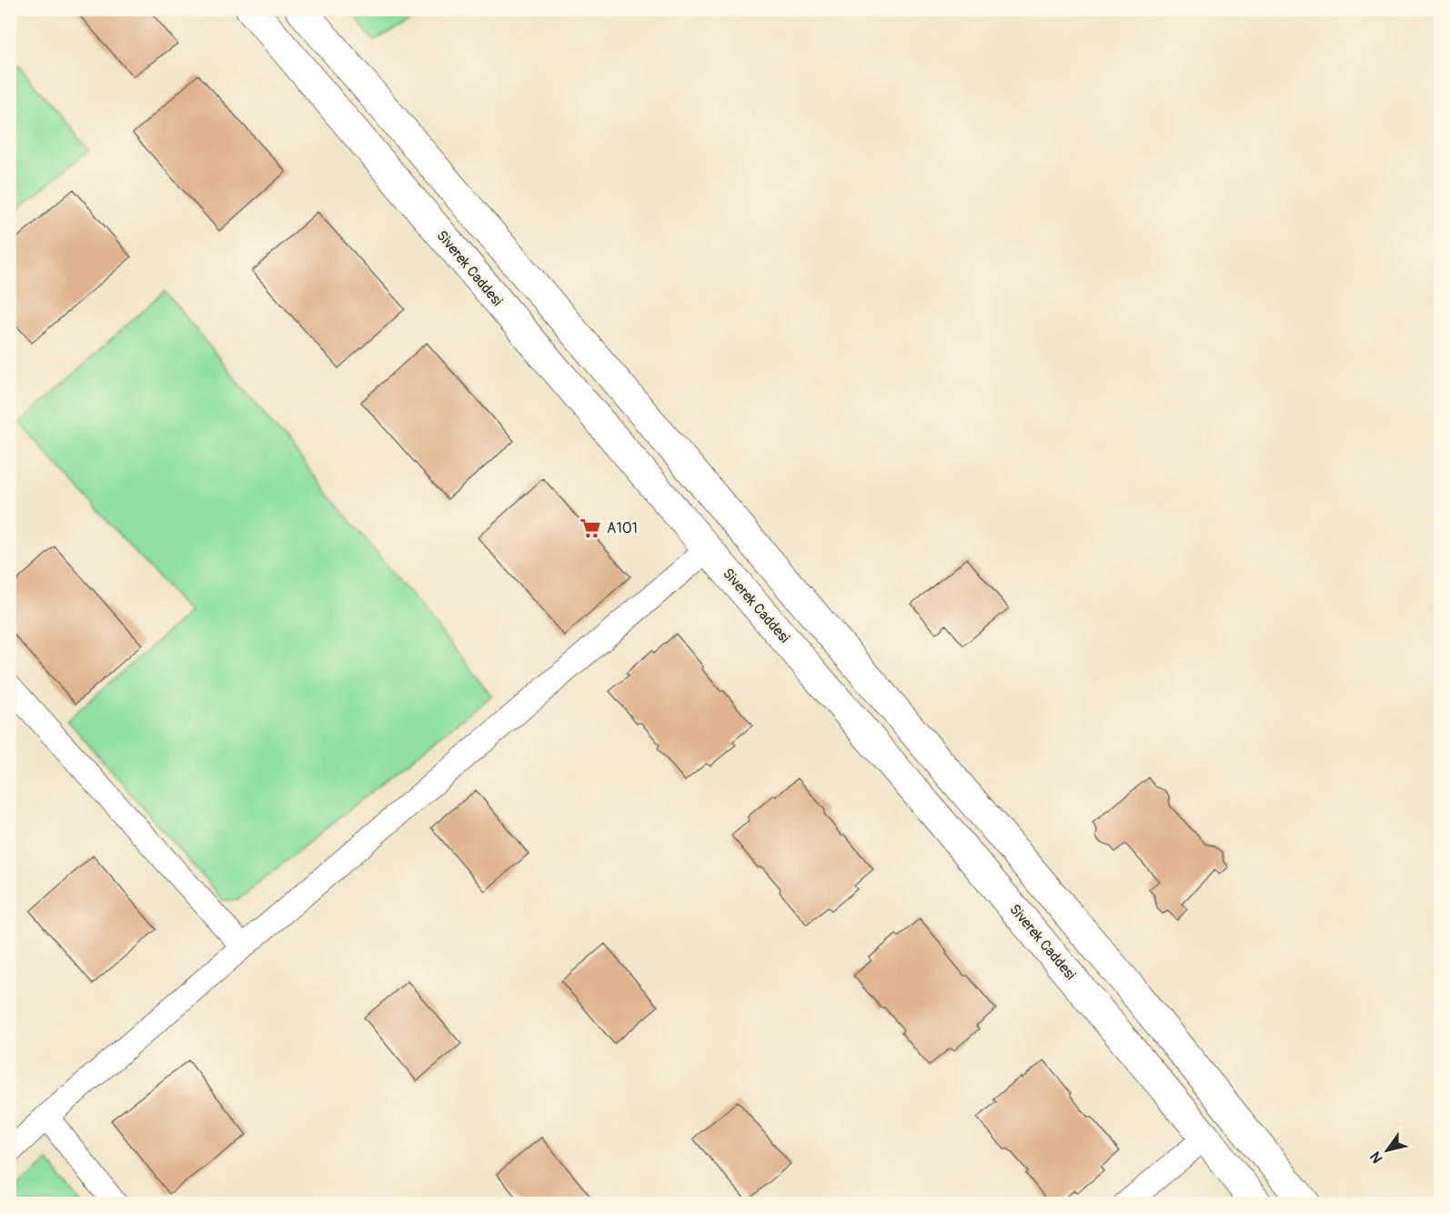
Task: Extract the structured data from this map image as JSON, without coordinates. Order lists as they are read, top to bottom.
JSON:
{
  "streets": {
    "main road": ["Siverek Caddesi"]
  },
  "places": {
    "supermarket": ["A101"]
  },
  "north": "bottom left"
}
